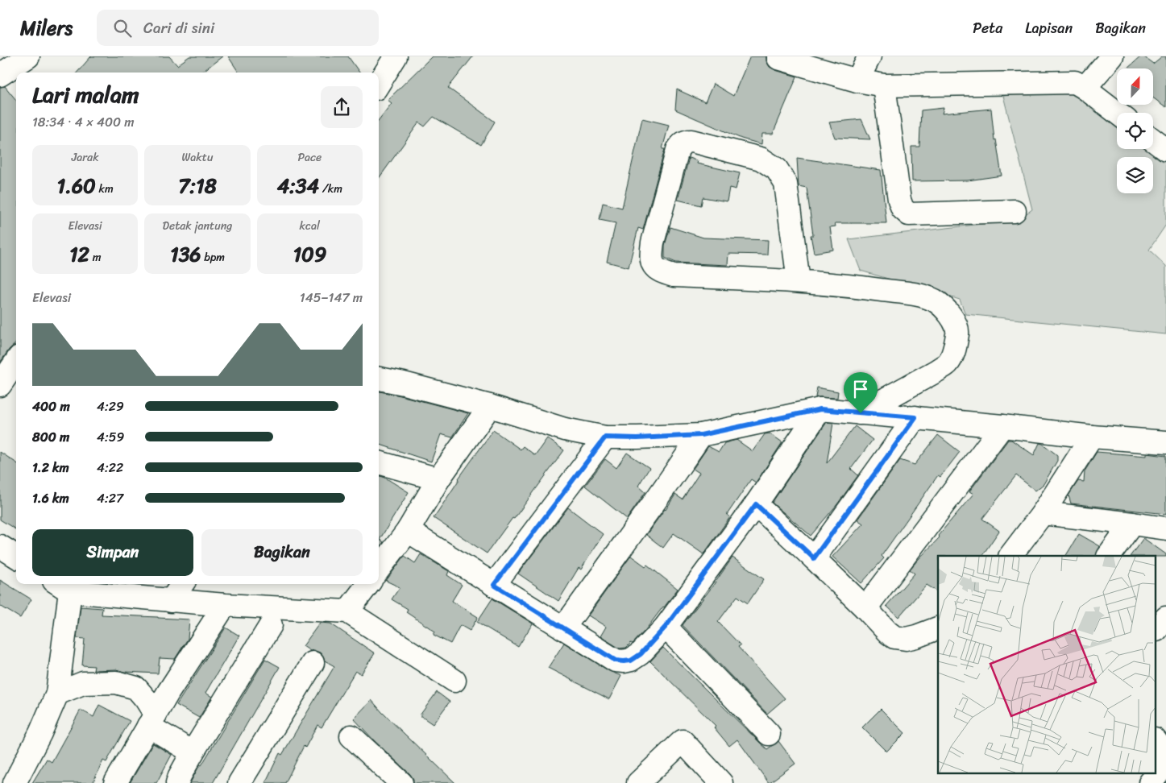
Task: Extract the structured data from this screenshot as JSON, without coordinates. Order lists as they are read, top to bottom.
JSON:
{
  "north": "top",
  "page": {
    "header": "Milers",
    "search": "Cari di sini",
    "nav": ["Peta", "Lapisan", "Bagikan"],
    "heading": ["Lari malam", "18:34 · 4 × 400 m"],
    "stats": [
      ["Jarak", "1.60 km"],
      ["Waktu", "7:18"],
      ["Pace", "4:34 /km"],
      ["Elevasi", "12 m"],
      ["Detak jantung", "136 bpm"],
      ["kcal", "109"]
    ],
    "chart": ["Elevasi", "145–147 m"],
    "list": [
      {
        "name": "400 m",
        "note": "4:29"
      },
      {
        "name": "800 m",
        "note": "4:59"
      },
      {
        "name": "1.2 km",
        "note": "4:22"
      },
      {
        "name": "1.6 km",
        "note": "4:27"
      }
    ],
    "buttons": ["Simpan", "Bagikan"]
  }
}
